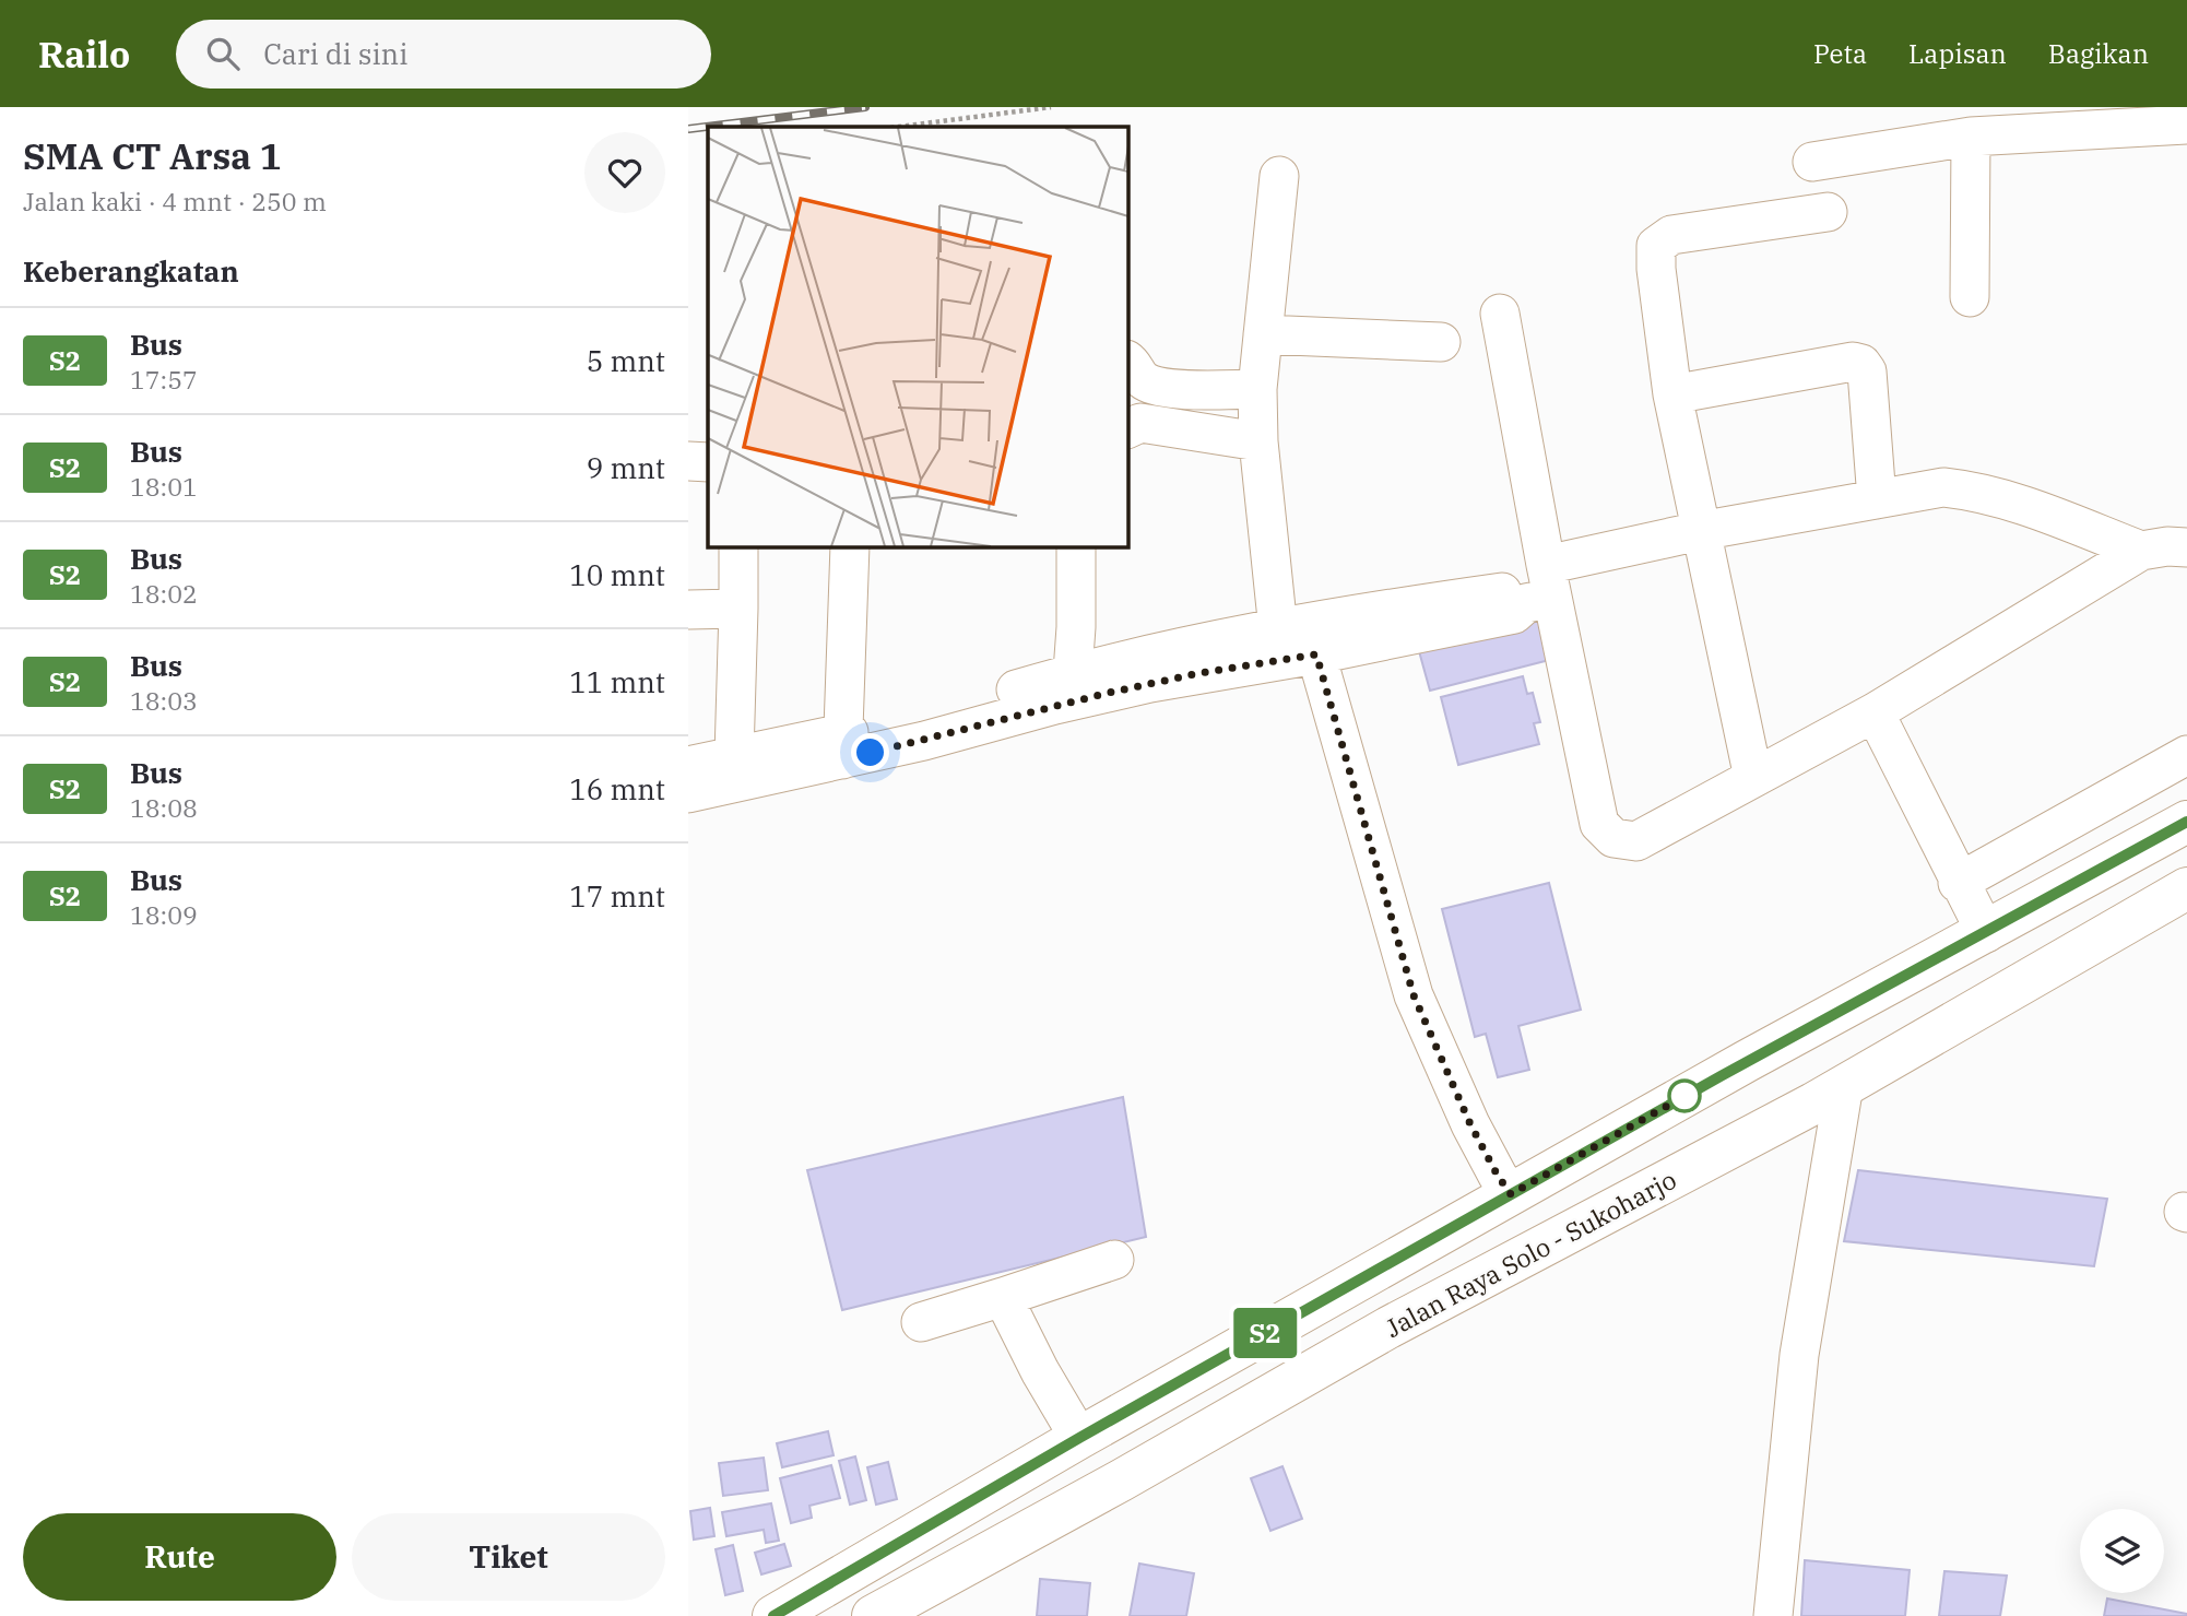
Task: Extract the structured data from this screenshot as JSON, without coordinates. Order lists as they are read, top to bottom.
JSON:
{
  "streets": {
    "main road": ["Jalan Raya Solo - Sukoharjo"]
  },
  "lines": ["bus line S2"],
  "page": {
    "header": "Railo",
    "search": "Cari di sini",
    "nav": ["Peta", "Lapisan", "Bagikan"],
    "heading": [
      ["SMA CT Arsa 1", "Jalan kaki · 4 mnt · 250 m"],
      "Keberangkatan"
    ],
    "on_map": "S2",
    "list": [
      {
        "mark": "S2",
        "name": "Bus",
        "note": "17:57",
        "value": "5 mnt"
      },
      {
        "mark": "S2",
        "name": "Bus",
        "note": "18:01",
        "value": "9 mnt"
      },
      {
        "mark": "S2",
        "name": "Bus",
        "note": "18:02",
        "value": "10 mnt"
      },
      {
        "mark": "S2",
        "name": "Bus",
        "note": "18:03",
        "value": "11 mnt"
      },
      {
        "mark": "S2",
        "name": "Bus",
        "note": "18:08",
        "value": "16 mnt"
      },
      {
        "mark": "S2",
        "name": "Bus",
        "note": "18:09",
        "value": "17 mnt"
      }
    ],
    "buttons": ["Rute", "Tiket"]
  }
}
